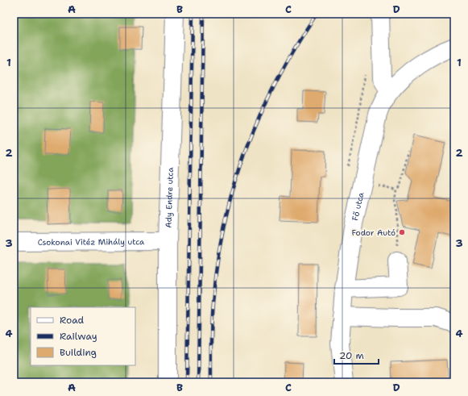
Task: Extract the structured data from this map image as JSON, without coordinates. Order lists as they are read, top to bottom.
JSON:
{
  "streets": {
    "street": ["Ady Endre utca", "Fő utca", "Csokonai Vitéz Mihály utca"]
  },
  "crossings": [
    ["Ady Endre utca", "Csokonai Vitéz Mihály utca"]
  ],
  "places": ["Fodor Autó"],
  "legend": ["Road", "Railway", "Building"],
  "scale_bar": "20 m",
  "grid": {
    "columns": [
      "A",
      "B",
      "C",
      "D"
    ],
    "rows": [
      "1",
      "2",
      "3",
      "4"
    ]
  }
}
